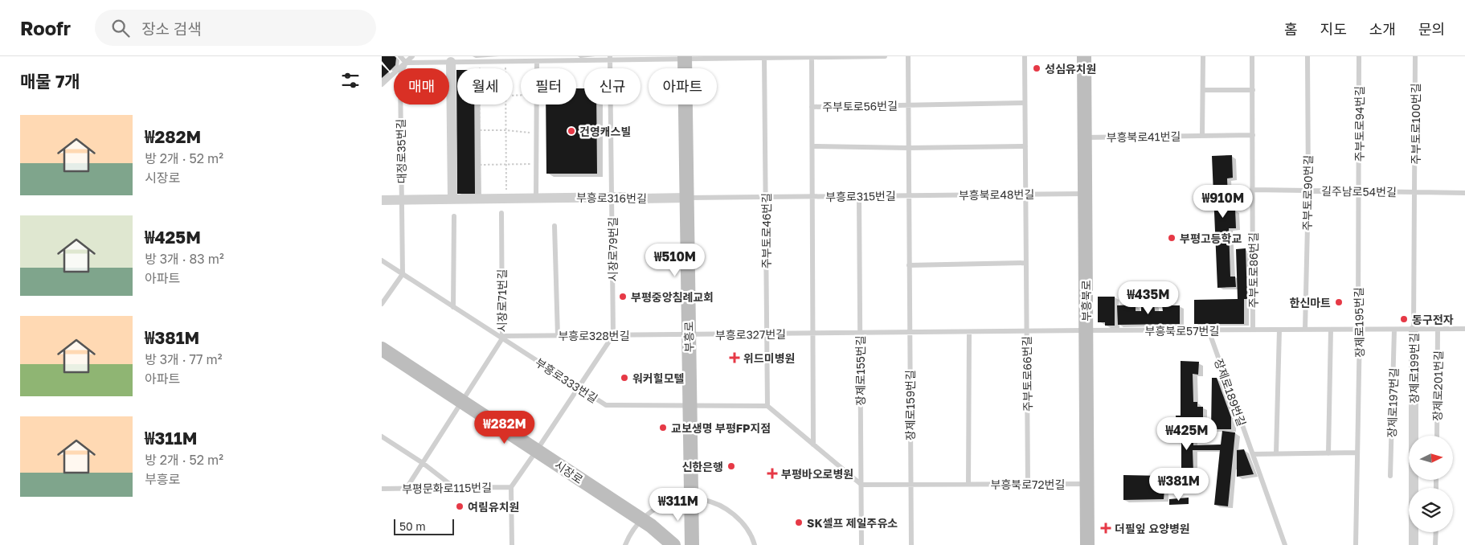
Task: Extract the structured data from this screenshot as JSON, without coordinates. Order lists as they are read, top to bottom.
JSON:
{
  "streets": {
    "street": [
      "부흥로316번길",
      "부흥북로",
      "부흥로",
      "장제로199번길",
      "시장로"
    ],
    "lane": [
      "주부토로56번길",
      "주부토로94번길",
      "주부토로100번길",
      "부흥북로41번길",
      "대정로35번길",
      "길주남로54번길",
      "주부토로90번길",
      "부흥북로48번길",
      "부흥로315번길",
      "주부토로46번길",
      "시장로79번길",
      "주부토로86번길",
      "시장로71번길",
      "장제로195번길",
      "부흥북로57번길",
      "부흥로327번길",
      "부흥로328번길",
      "장제로155번길",
      "주부토로66번길",
      "부흥로333번길",
      "장제로201번길",
      "장제로189번길",
      "장제로197번길",
      "장제로159번길",
      "부흥북로72번길",
      "부평문화로115번길"
    ]
  },
  "crossings": [
    ["주부토로56번길", "부흥북로48번길"],
    ["주부토로56번길", "부흥로315번길"],
    ["주부토로56번길", "주부토로66번길"],
    ["주부토로56번길", "장제로159번길"],
    ["주부토로94번길", "길주남로54번길"],
    ["주부토로94번길", "장제로195번길"],
    ["주부토로100번길", "길주남로54번길"],
    ["주부토로100번길", "장제로199번길"],
    ["부흥북로41번길", "주부토로86번길"],
    ["부흥북로41번길", "부흥북로"],
    ["대정로35번길", "부흥로316번길"],
    ["대정로35번길", "부흥로333번길"],
    ["길주남로54번길", "주부토로90번길"],
    ["길주남로54번길", "주부토로86번길"],
    ["길주남로54번길", "장제로195번길"],
    ["길주남로54번길", "장제로199번길"],
    ["주부토로90번길", "부흥북로57번길"],
    ["부흥북로48번길", "부흥로315번길"],
    ["부흥북로48번길", "부흥북로"],
    ["부흥북로48번길", "주부토로66번길"],
    ["부흥북로48번길", "장제로159번길"],
    ["부흥로315번길", "부흥로316번길"],
    ["부흥로315번길", "주부토로46번길"],
    ["부흥로315번길", "부흥로327번길"],
    ["부흥로315번길", "부흥로"],
    ["부흥로315번길", "장제로155번길"],
    ["부흥로315번길", "장제로159번길"],
    ["부흥로316번길", "시장로79번길"],
    ["부흥로316번길", "부흥로"],
    ["주부토로46번길", "부흥로327번길"],
    ["주부토로46번길", "부흥로333번길"],
    ["시장로79번길", "부흥로328번길"],
    ["주부토로86번길", "부흥북로57번길"],
    ["시장로71번길", "부흥로328번길"],
    ["시장로71번길", "부흥로333번길"],
    ["시장로71번길", "시장로"],
    ["시장로71번길", "부평문화로115번길"],
    ["부흥북로", "부흥북로57번길"],
    ["부흥북로", "부흥북로72번길"],
    ["장제로195번길", "부흥북로57번길"],
    ["부흥북로57번길", "부흥로327번길"],
    ["부흥북로57번길", "장제로199번길"],
    ["부흥북로57번길", "주부토로66번길"],
    ["부흥북로57번길", "장제로201번길"],
    ["부흥북로57번길", "장제로189번길"],
    ["부흥북로57번길", "장제로197번길"],
    ["부흥로327번길", "부흥로328번길"],
    ["부흥로327번길", "부흥로"],
    ["부흥로327번길", "장제로155번길"],
    ["부흥로327번길", "장제로159번길"],
    ["부흥로328번길", "부흥로"],
    ["부흥로328번길", "부흥로333번길"],
    ["부흥로", "부흥로333번길"],
    ["주부토로66번길", "부흥북로72번길"],
    ["장제로159번길", "부흥북로72번길"]
  ],
  "places": {
    "other": [
      "성심유치원",
      "건영캐스빌",
      "부평고등학교",
      "부평중앙침례교회",
      "한신마트",
      "동구전자",
      "워커힐모텔",
      "교보생명 부평FP지점",
      "신한은행",
      "여림유치원",
      "SK셀프 제일주유소"
    ],
    "health": ["위드미병원", "부평바오로병원", "더필잎 요양병원"]
  },
  "scale_bar": "50 m",
  "north": "right",
  "page": {
    "header": "Roofr",
    "search": "장소 검색",
    "nav": [
      "홈",
      "지도",
      "소개",
      "문의"
    ],
    "heading": "매물 7개",
    "chip": [
      "매매",
      "월세",
      "필터",
      "신규",
      "아파트"
    ],
    "list": [
      {
        "name": "₩282M",
        "note": "방 2개 · 52 m² · 시장로"
      },
      {
        "name": "₩425M",
        "note": "방 3개 · 83 m² · 아파트"
      },
      {
        "name": "₩381M",
        "note": "방 3개 · 77 m² · 아파트"
      },
      {
        "name": "₩311M",
        "note": "방 2개 · 52 m² · 부흥로"
      }
    ],
    "price": [
      "₩910M",
      "₩510M",
      "₩435M",
      "₩282M",
      "₩425M",
      "₩381M",
      "₩311M"
    ],
    "scale": "50 m"
  }
}
